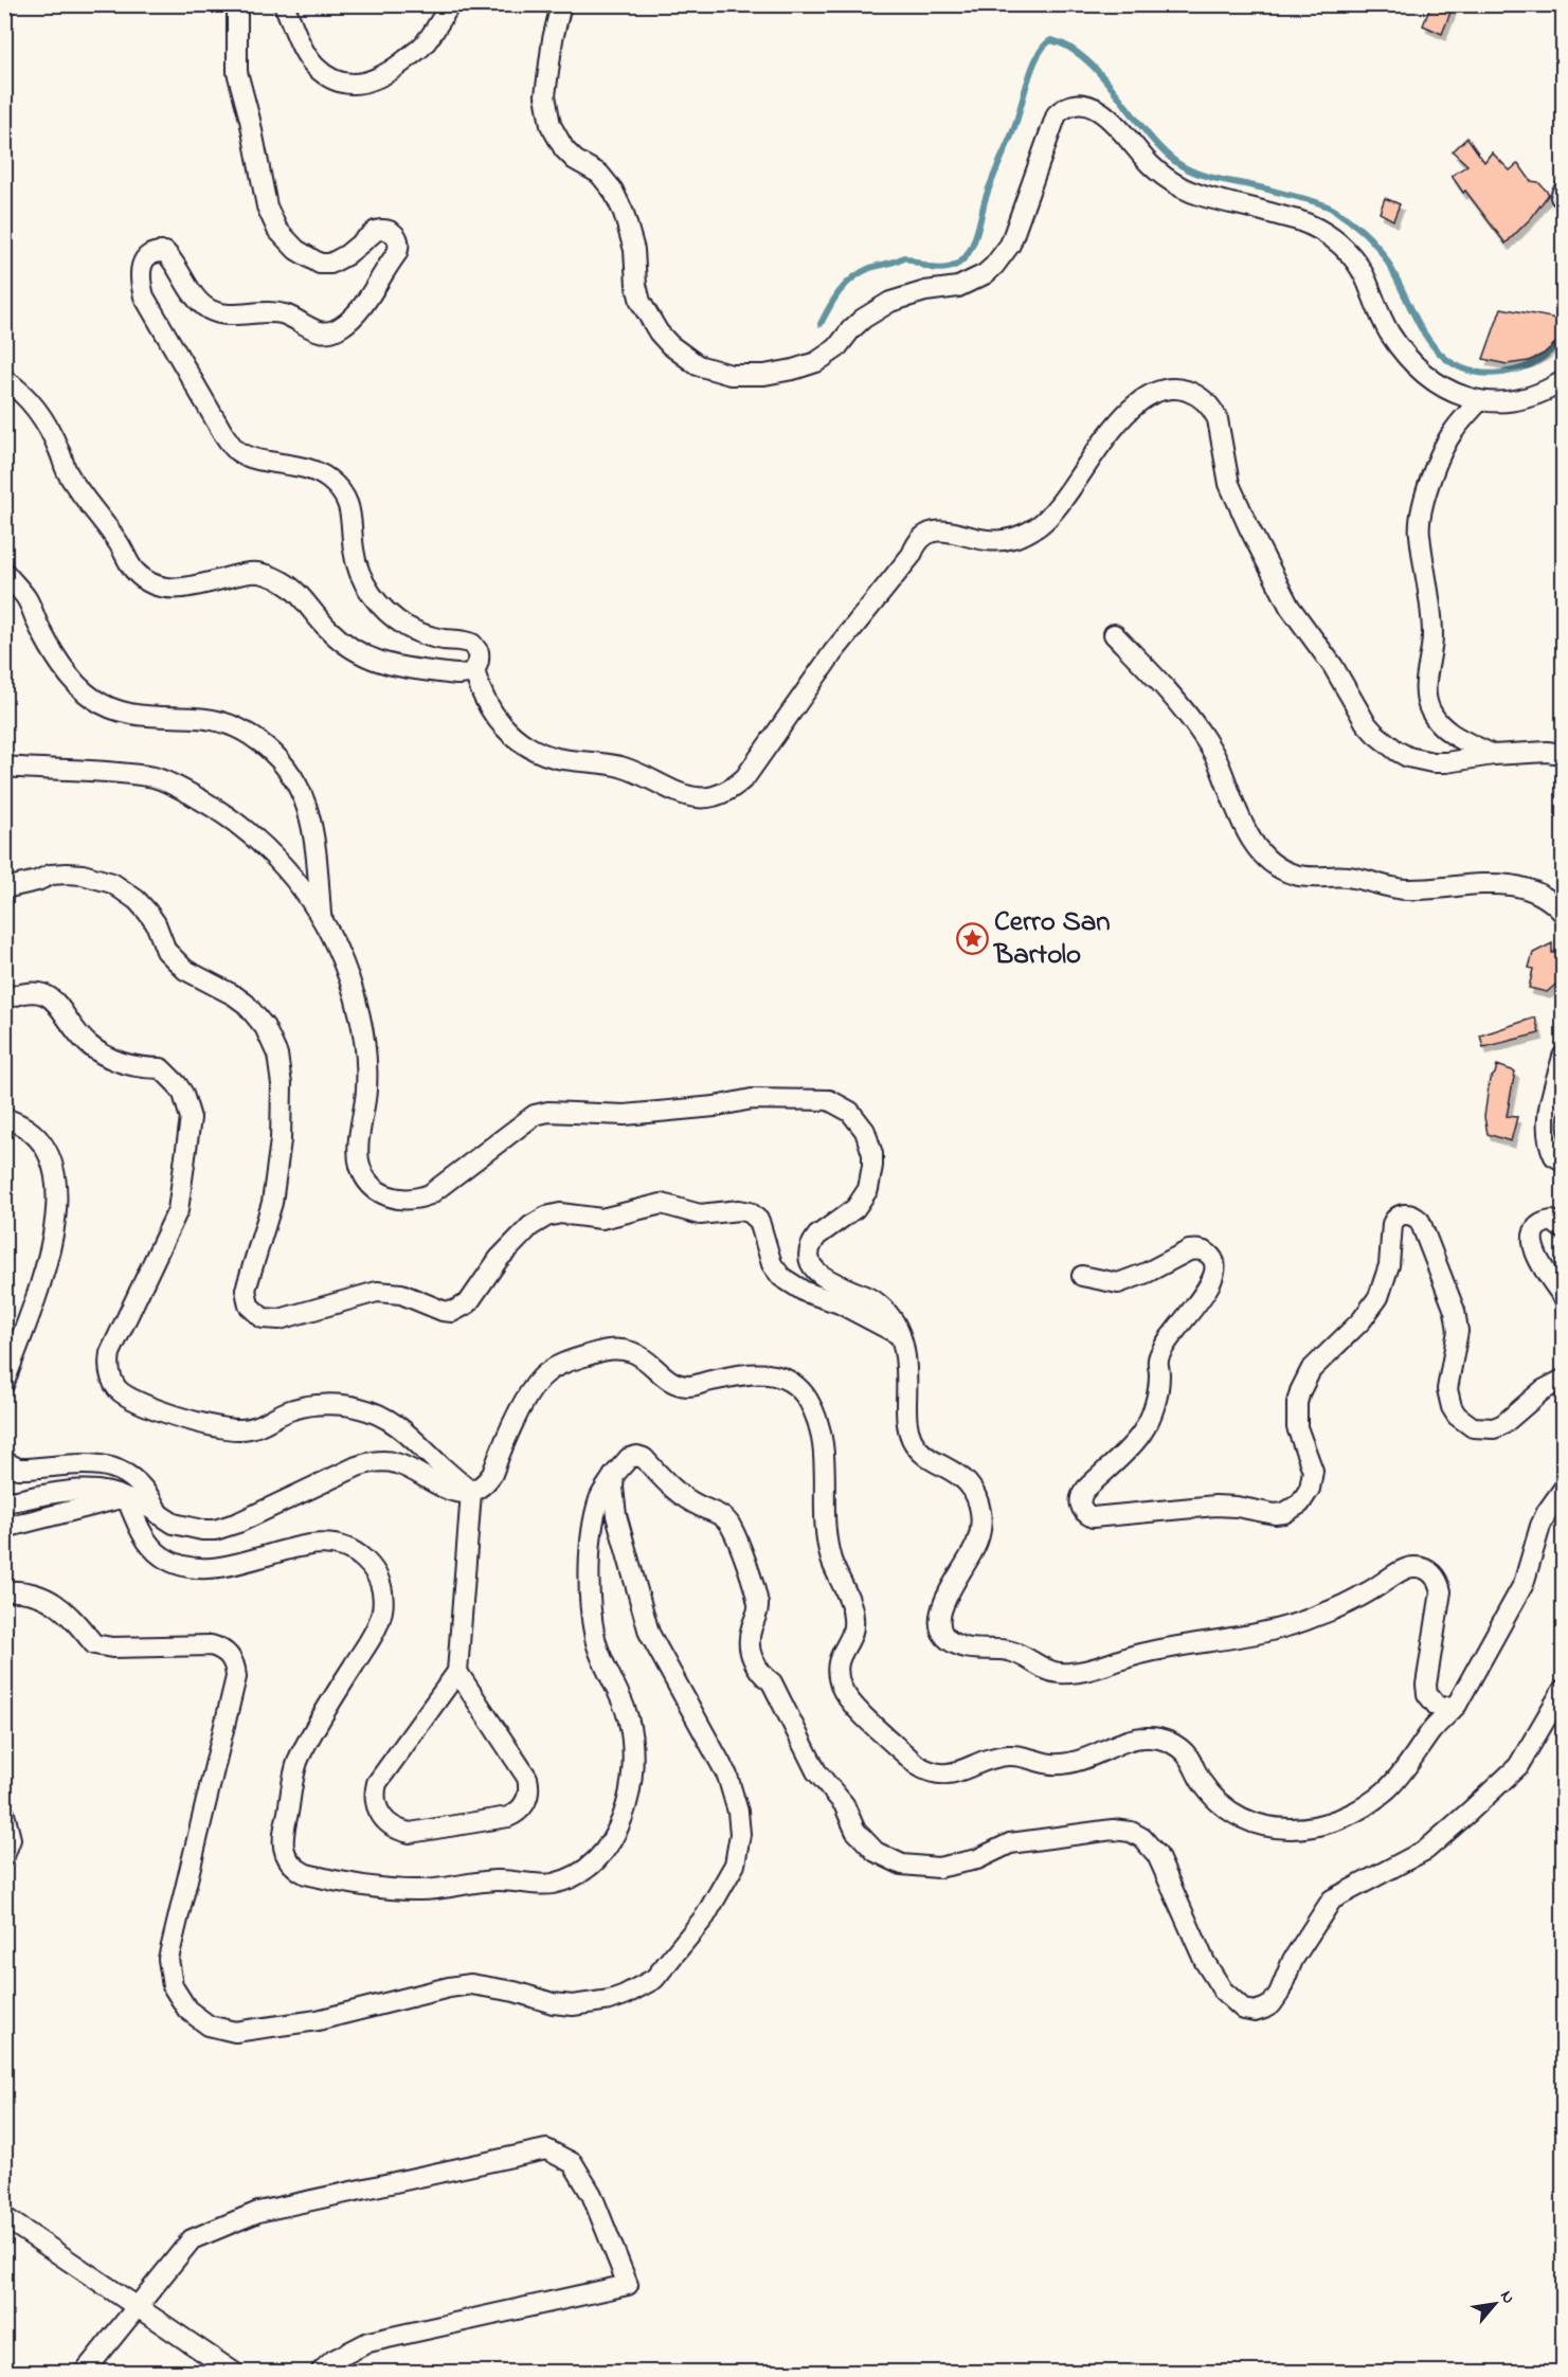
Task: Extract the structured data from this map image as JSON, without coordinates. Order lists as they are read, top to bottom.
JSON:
{
  "places": {
    "place": ["Cerro San Bartolo"]
  },
  "north": "top right"
}
